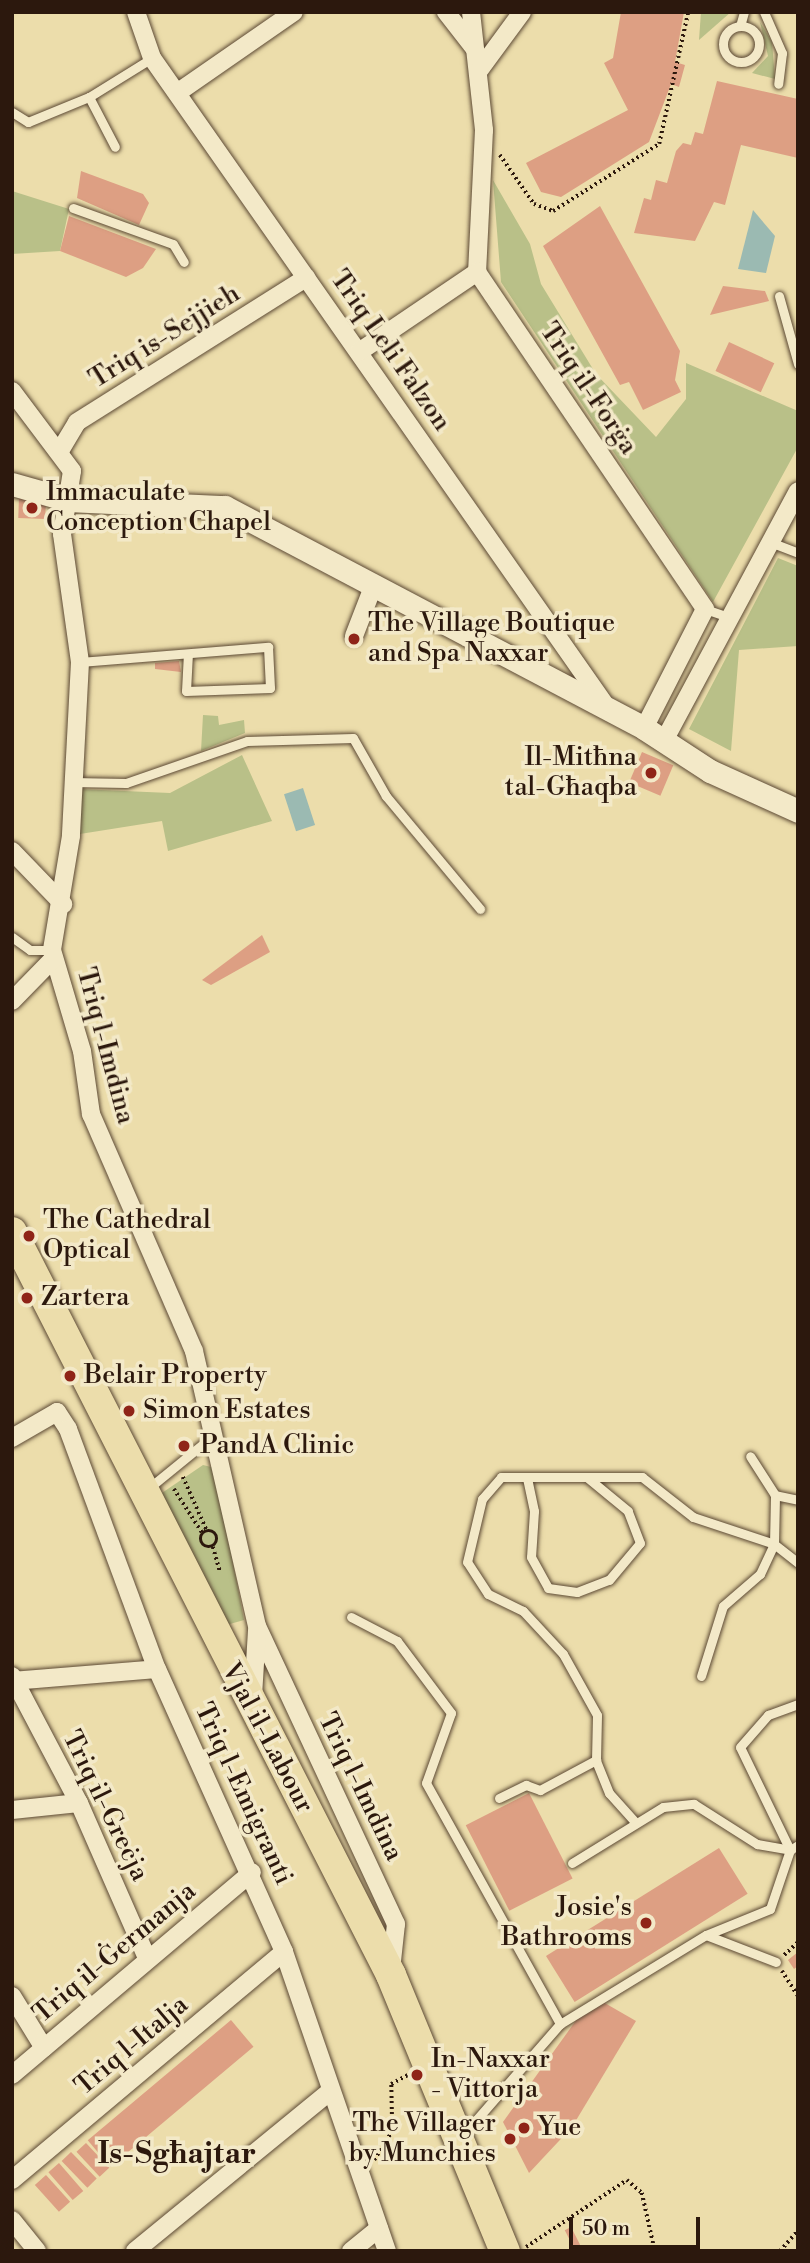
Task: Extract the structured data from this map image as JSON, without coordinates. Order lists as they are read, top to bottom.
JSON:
{
  "streets": {
    "main road": ["Vjal il-Labour"],
    "street": [
      "Triq is-Sejjieh",
      "Triq Leli Falzon",
      "Triq il-Forġa",
      "Triq l-Imdina",
      "Triq l-Emigranti",
      "Triq il-Greċja",
      "Triq il-Ġermanja",
      "Triq l-Italja"
    ]
  },
  "crossings": [
    ["Triq is-Sejjieh", "Triq Leli Falzon"],
    ["Triq is-Sejjieh", "Triq l-Imdina"],
    ["Triq l-Imdina", "Vjal il-Labour"],
    ["Triq l-Emigranti", "Triq il-Ġermanja"],
    ["Triq l-Emigranti", "Triq l-Italja"],
    ["Triq il-Greċja", "Triq il-Ġermanja"]
  ],
  "districts": ["Is-Sgħajtar"],
  "places": [
    "Immaculate Conception Chapel",
    "The Village Boutique and Spa Naxxar",
    "Il-Mitħna tal-Għaqba",
    "The Cathedral Optical",
    "Zartera",
    "Belair Property",
    "Simon Estates",
    "PandA Clinic",
    "Josie's Bathrooms",
    "In-Naxxar - Vittorja",
    "Yue",
    "The Villager by Munchies"
  ],
  "scale_bar": "50 m"
}
